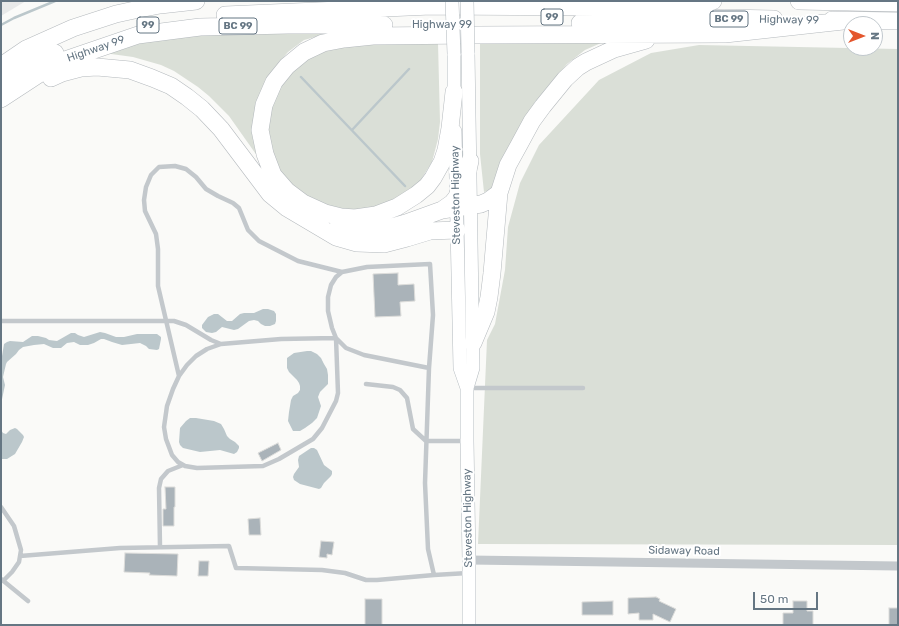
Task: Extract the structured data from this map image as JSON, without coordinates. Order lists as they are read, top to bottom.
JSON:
{
  "streets": {
    "highway": ["99", "BC 99", "Highway 99"],
    "main road": ["Steveston Highway"],
    "street": ["Sidaway Road"]
  },
  "crossings": [
    ["99", "Highway 99"],
    ["Steveston Highway", "Sidaway Road"]
  ],
  "scale_bar": "50 m",
  "north": "right"
}
